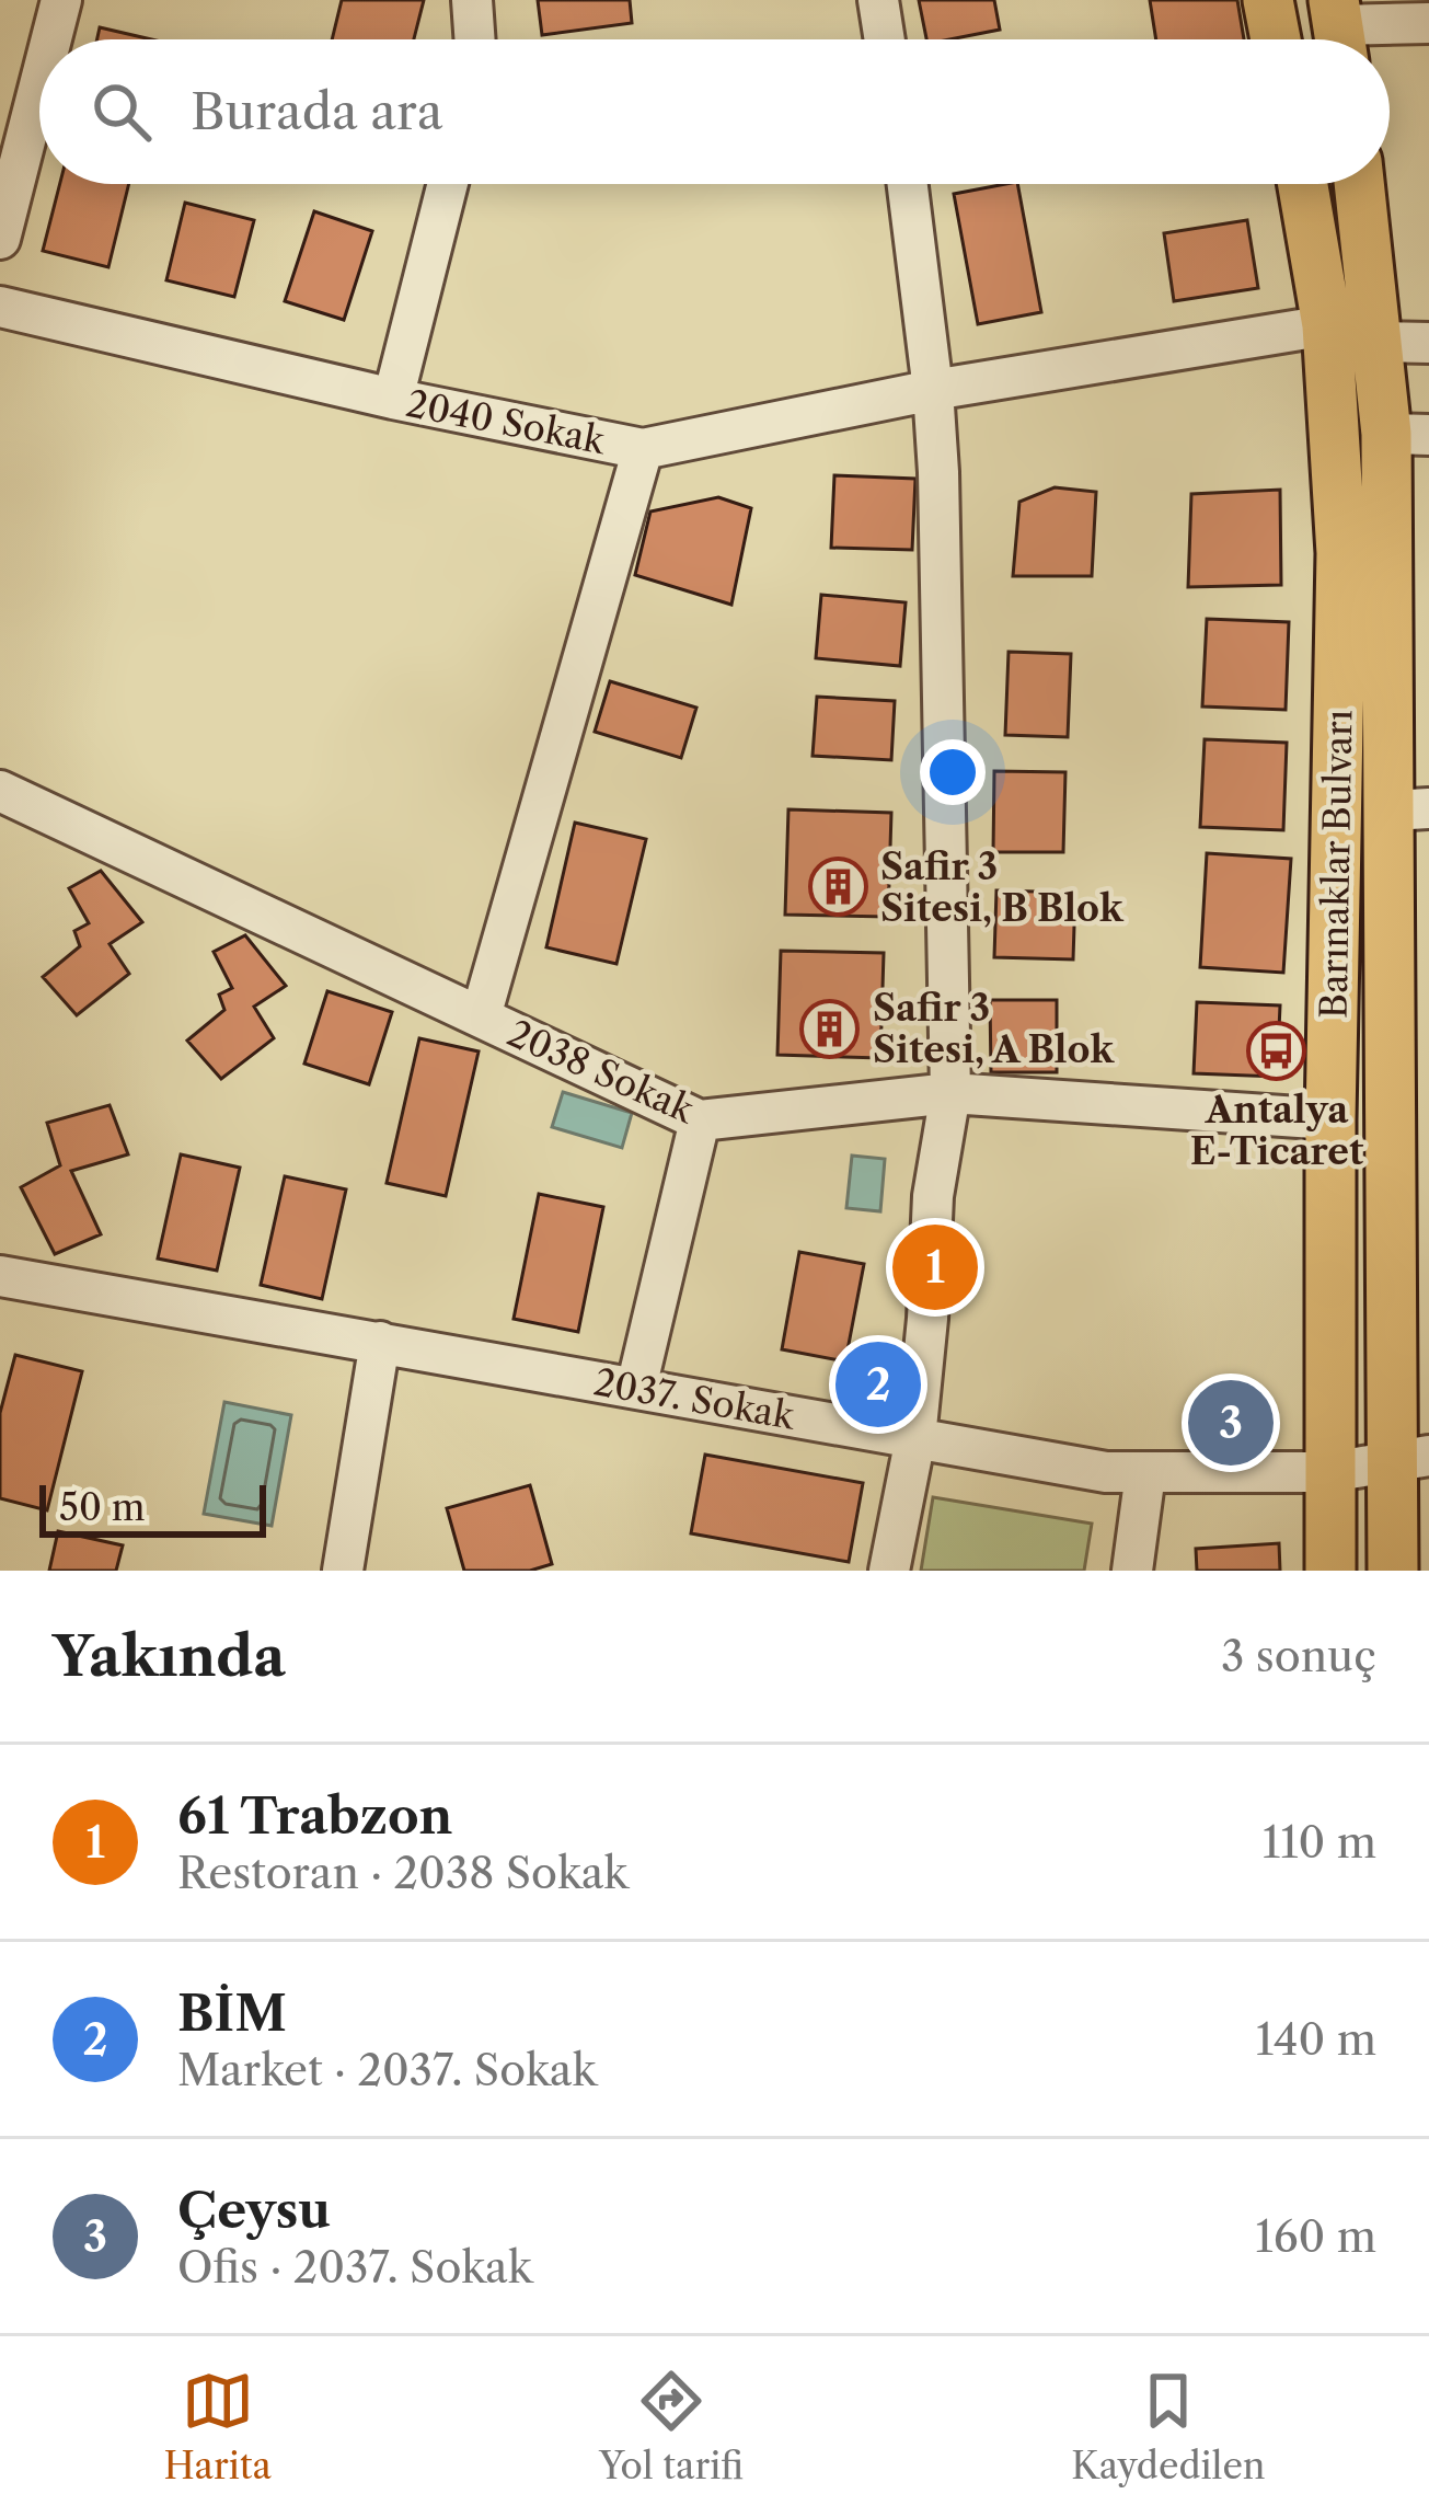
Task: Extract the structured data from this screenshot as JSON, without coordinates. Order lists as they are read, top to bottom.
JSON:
{
  "streets": {
    "main road": ["Barınaklar Bulvarı"],
    "street": ["2040 Sokak", "2038 Sokak", "2037. Sokak"]
  },
  "crossings": [
    ["2040 Sokak", "Barınaklar Bulvarı"],
    ["Barınaklar Bulvarı", "2038 Sokak"],
    ["Barınaklar Bulvarı", "2037. Sokak"]
  ],
  "places": {
    "building": ["Safir 3 Sitesi, B Blok", "Safir 3 Sitesi, A Blok"],
    "bus stop": ["Antalya E-Ticaret"]
  },
  "scale_bar": "50 m",
  "page": {
    "search": "Burada ara",
    "pins": ["1", "2", "3"],
    "scale": "50 m",
    "heading": ["Yakında", "3 sonuç"],
    "list": [
      {
        "mark": "1",
        "name": "61 Trabzon",
        "note": "Restoran · 2038 Sokak",
        "value": "110 m"
      },
      {
        "mark": "2",
        "name": "BİM",
        "note": "Market · 2037. Sokak",
        "value": "140 m"
      },
      {
        "mark": "3",
        "name": "Çeysu",
        "note": "Ofis · 2037. Sokak",
        "value": "160 m"
      }
    ],
    "nav": ["Harita", "Yol tarifi", "Kaydedilen"]
  }
}
